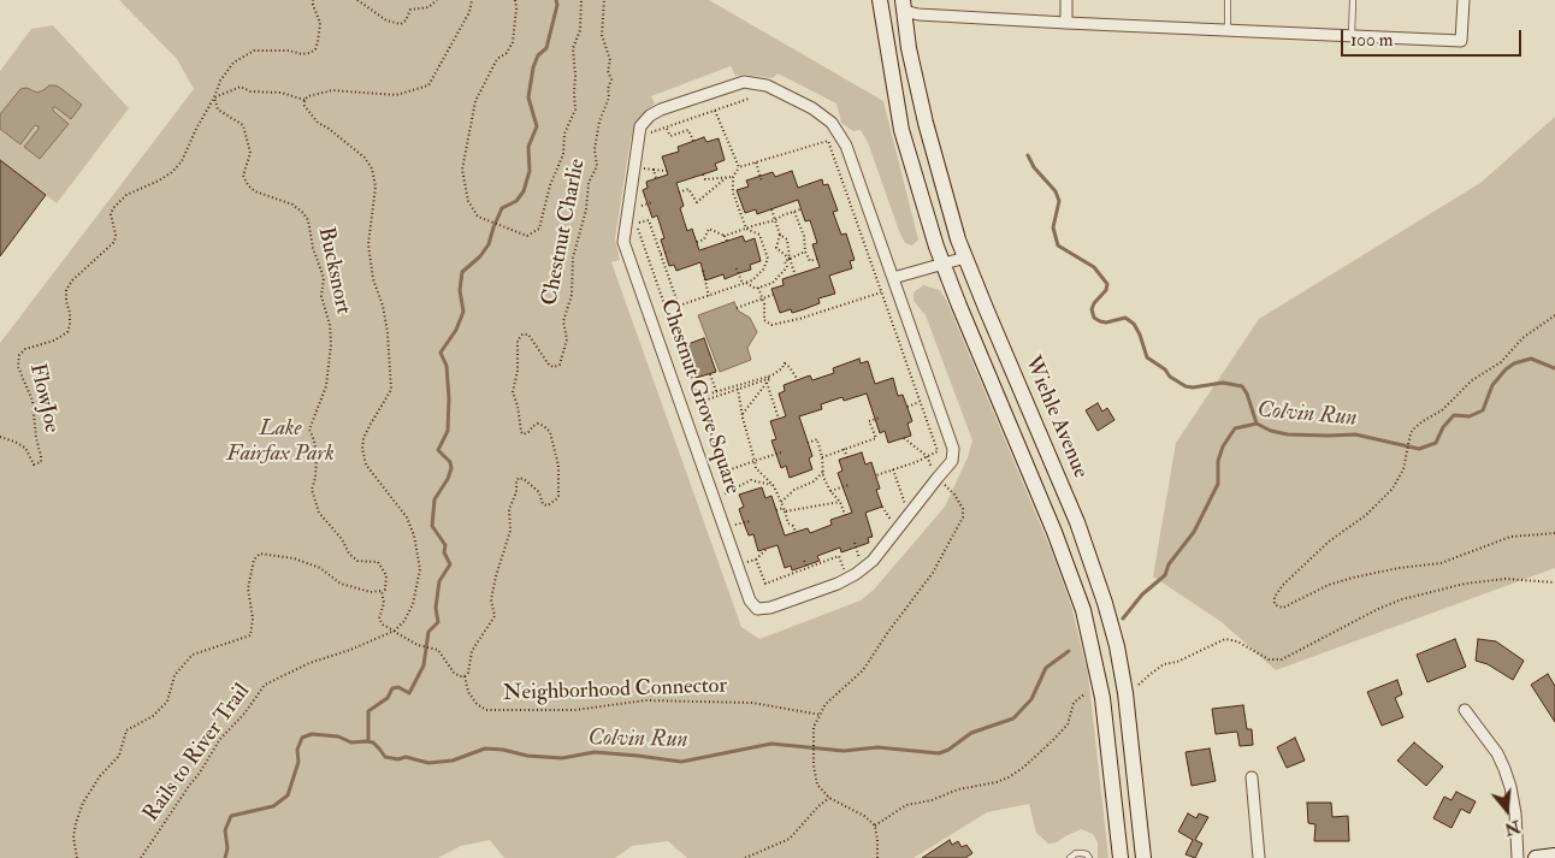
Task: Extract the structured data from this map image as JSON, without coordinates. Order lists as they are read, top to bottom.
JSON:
{
  "streets": {
    "main road": ["Wiehle Avenue"],
    "street": ["Chestnut Grove Square"],
    "path": [
      "Chestnut Charlie",
      "Bucksnort",
      "FlowJoe",
      "Neighborhood Connector",
      "Rails to River Trail"
    ]
  },
  "crossings": [
    ["Chestnut Charlie", "Neighborhood Connector"],
    ["Bucksnort", "FlowJoe"]
  ],
  "water": ["Colvin Run"],
  "parks": ["Lake Fairfax Park"],
  "scale_bar": "100 m",
  "north": "bottom"
}
